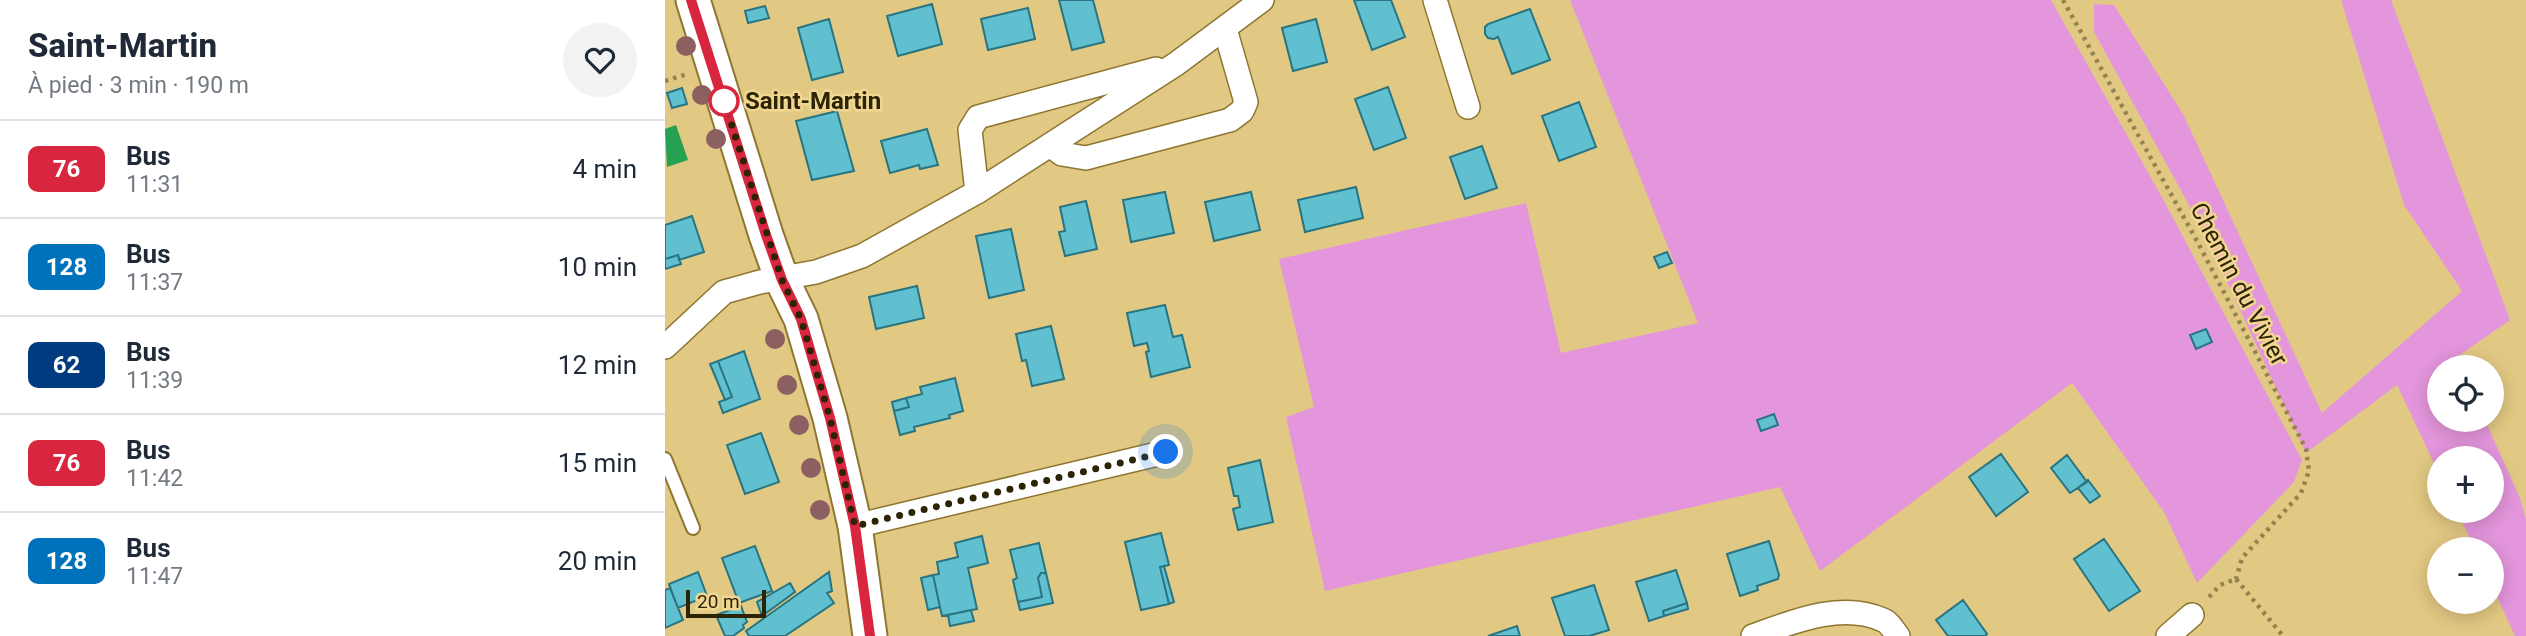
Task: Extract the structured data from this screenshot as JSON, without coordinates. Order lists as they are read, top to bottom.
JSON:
{
  "streets": {
    "path": ["Chemin du Vivier"]
  },
  "places": ["Saint-Martin"],
  "lines": ["bus line 76"],
  "scale_bar": "20 m",
  "page": {
    "heading": ["Saint-Martin", "À pied · 3 min · 190 m"],
    "list": [
      {
        "mark": "76",
        "name": "Bus",
        "note": "11:31",
        "value": "4 min"
      },
      {
        "mark": "128",
        "name": "Bus",
        "note": "11:37",
        "value": "10 min"
      },
      {
        "mark": "62",
        "name": "Bus",
        "note": "11:39",
        "value": "12 min"
      },
      {
        "mark": "76",
        "name": "Bus",
        "note": "11:42",
        "value": "15 min"
      },
      {
        "mark": "128",
        "name": "Bus",
        "note": "11:47",
        "value": "20 min"
      }
    ],
    "map_buttons": ["+", "−"],
    "scale": "20 m"
  }
}
